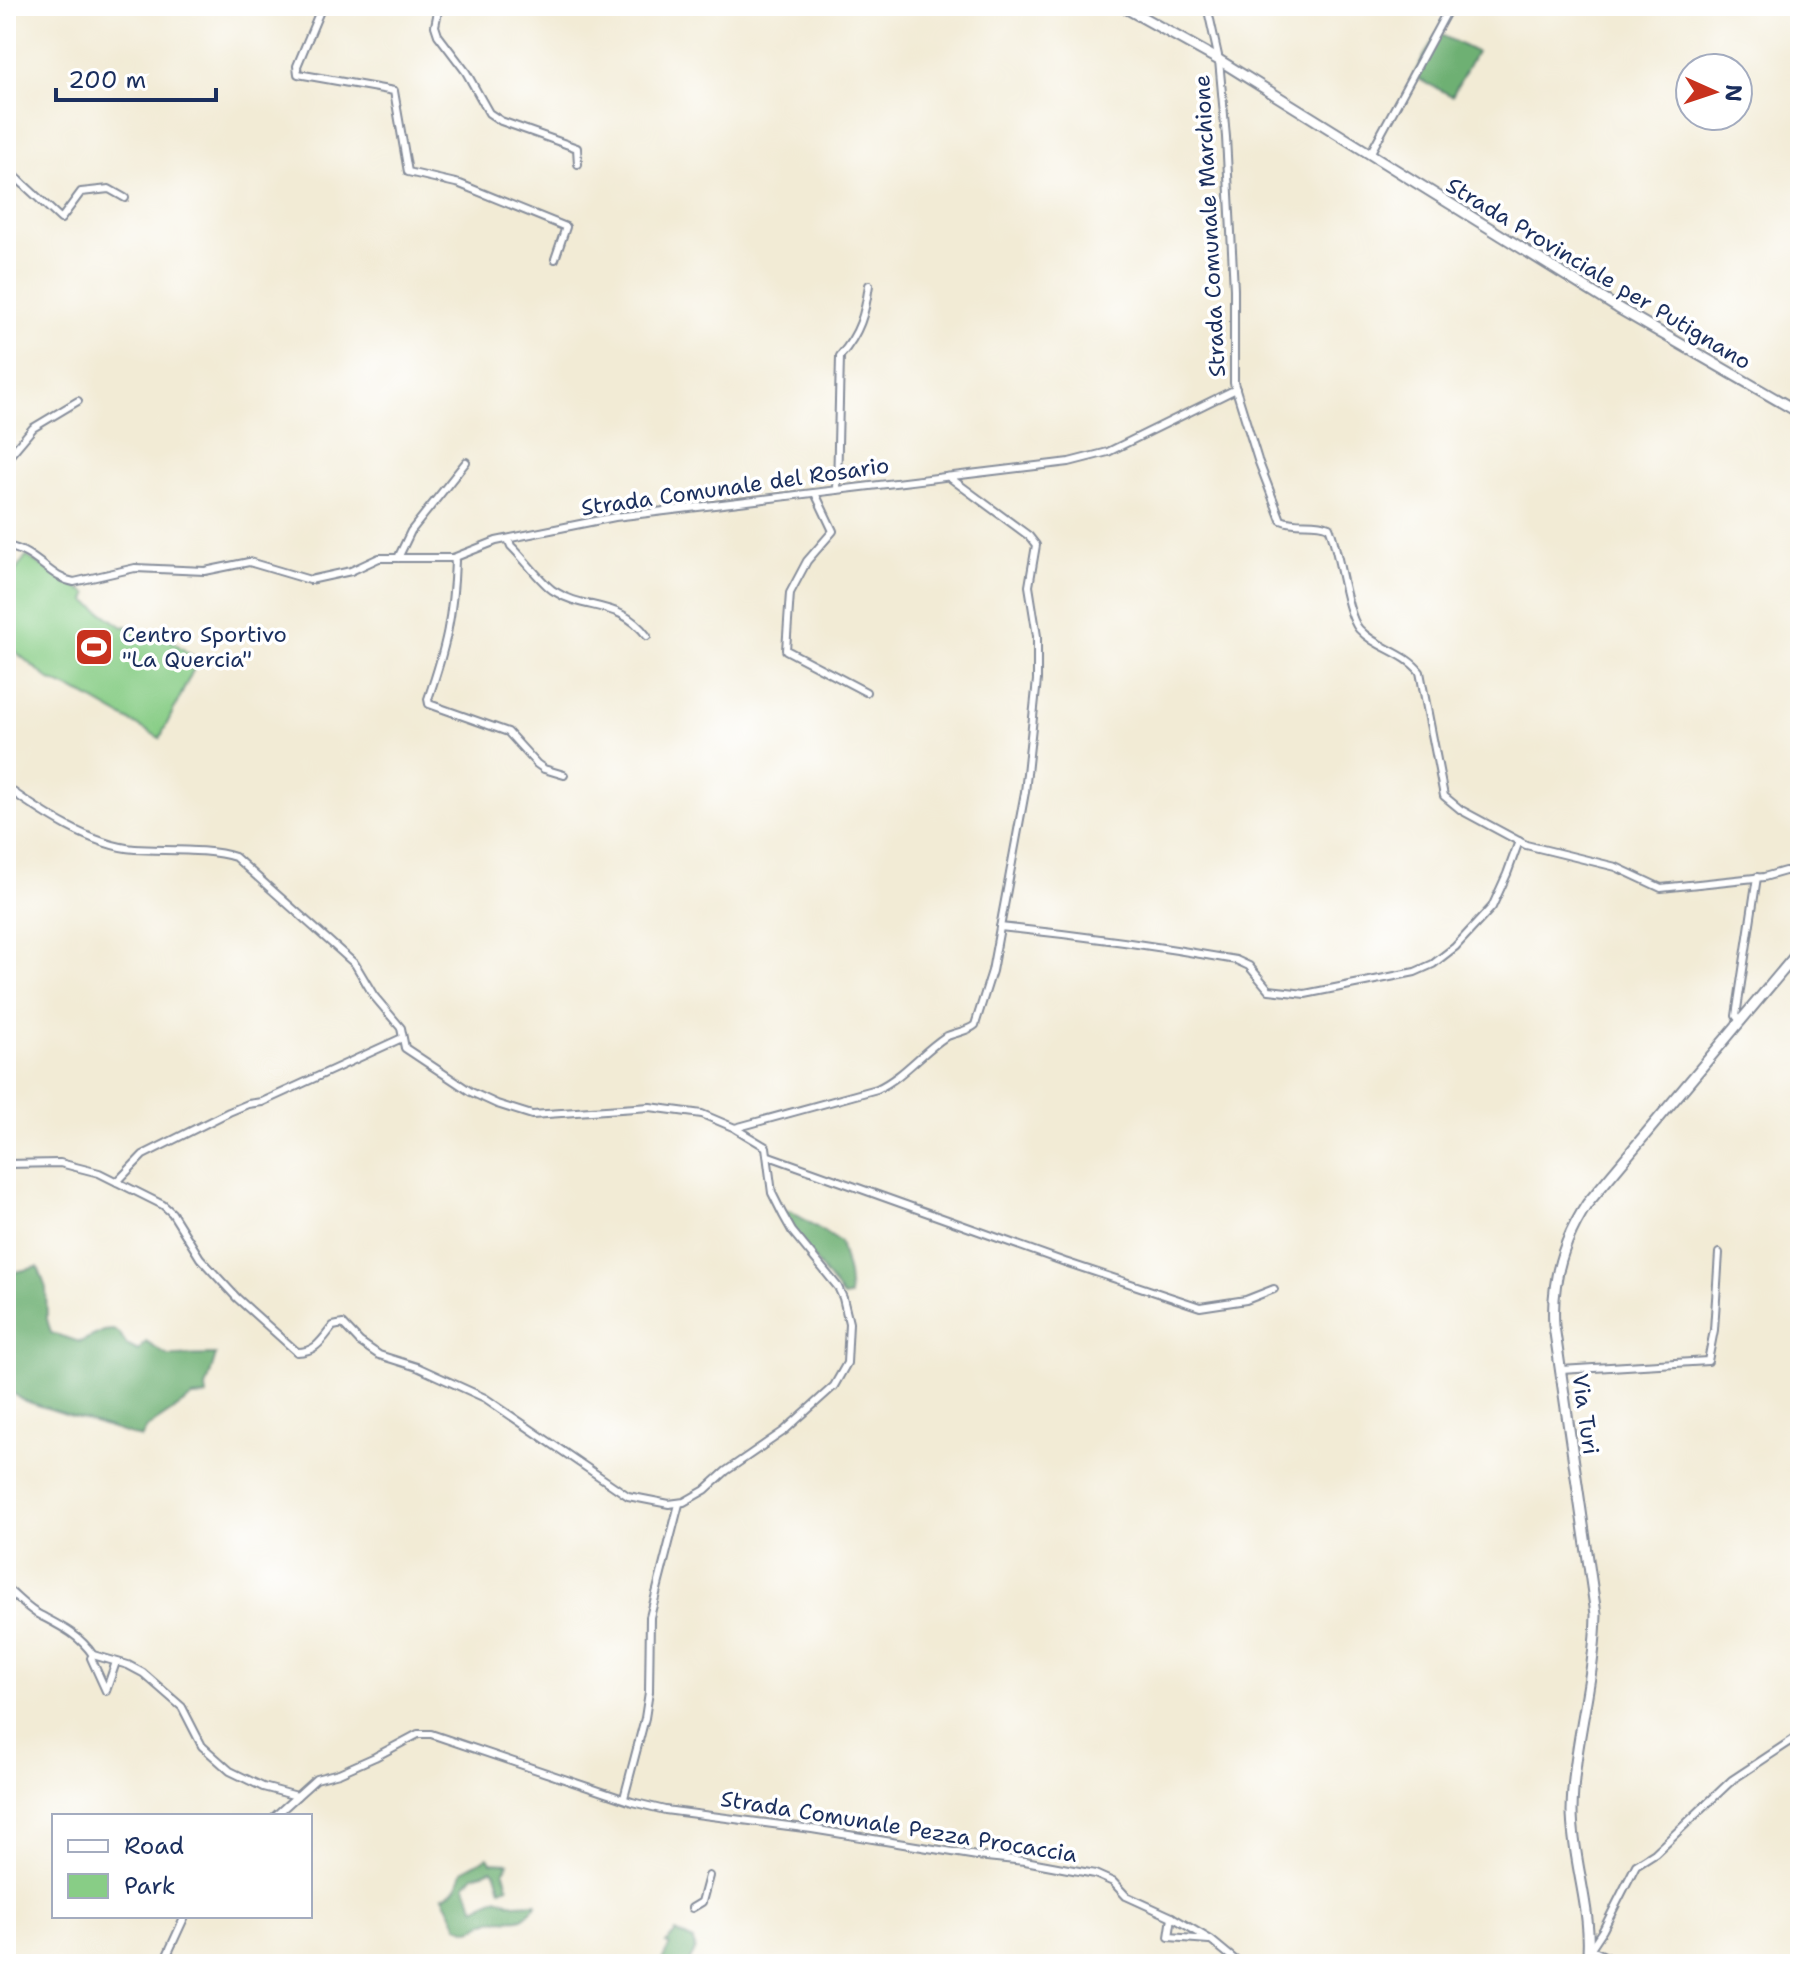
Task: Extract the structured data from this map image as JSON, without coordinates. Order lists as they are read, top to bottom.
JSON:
{
  "streets": {
    "main road": ["Strada Provinciale per Putignano", "Via Turi"],
    "street": ["Strada Comunale Marchione", "Strada Comunale del Rosario", "Strada Comunale Pezza Procaccia"]
  },
  "crossings": [
    ["Strada Comunale Marchione", "Strada Provinciale per Putignano"],
    ["Strada Comunale Marchione", "Strada Comunale del Rosario"]
  ],
  "places": {
    "sports": ["Centro Sportivo \"La Quercia\""]
  },
  "legend": ["Road", "Park"],
  "scale_bar": "200 m",
  "north": "right"
}
